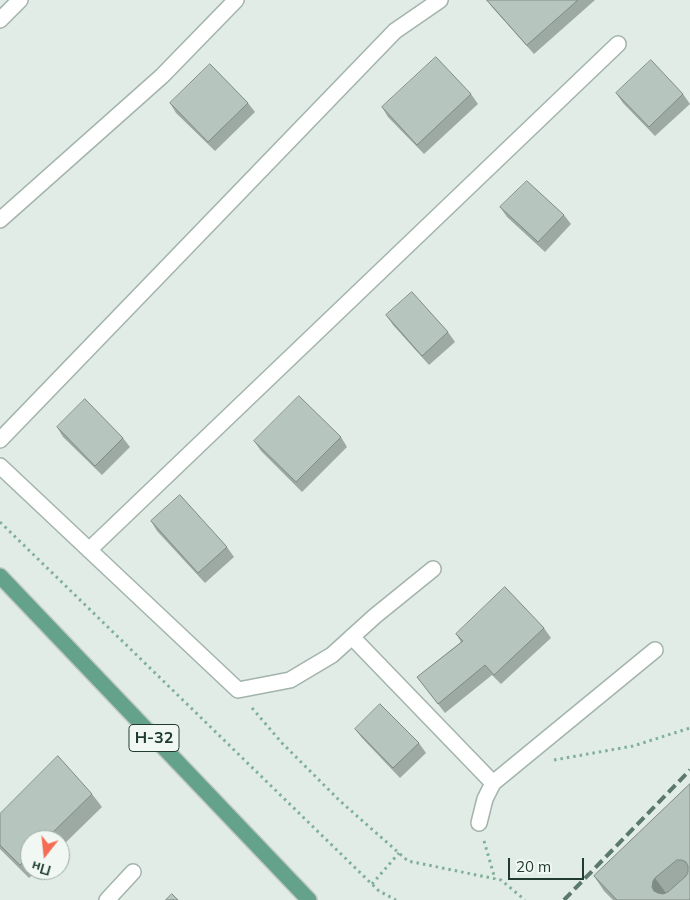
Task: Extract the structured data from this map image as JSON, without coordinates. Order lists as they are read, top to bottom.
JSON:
{
  "streets": {
    "main road": ["Н-32"]
  },
  "scale_bar": "20 m",
  "north": "bottom"
}
